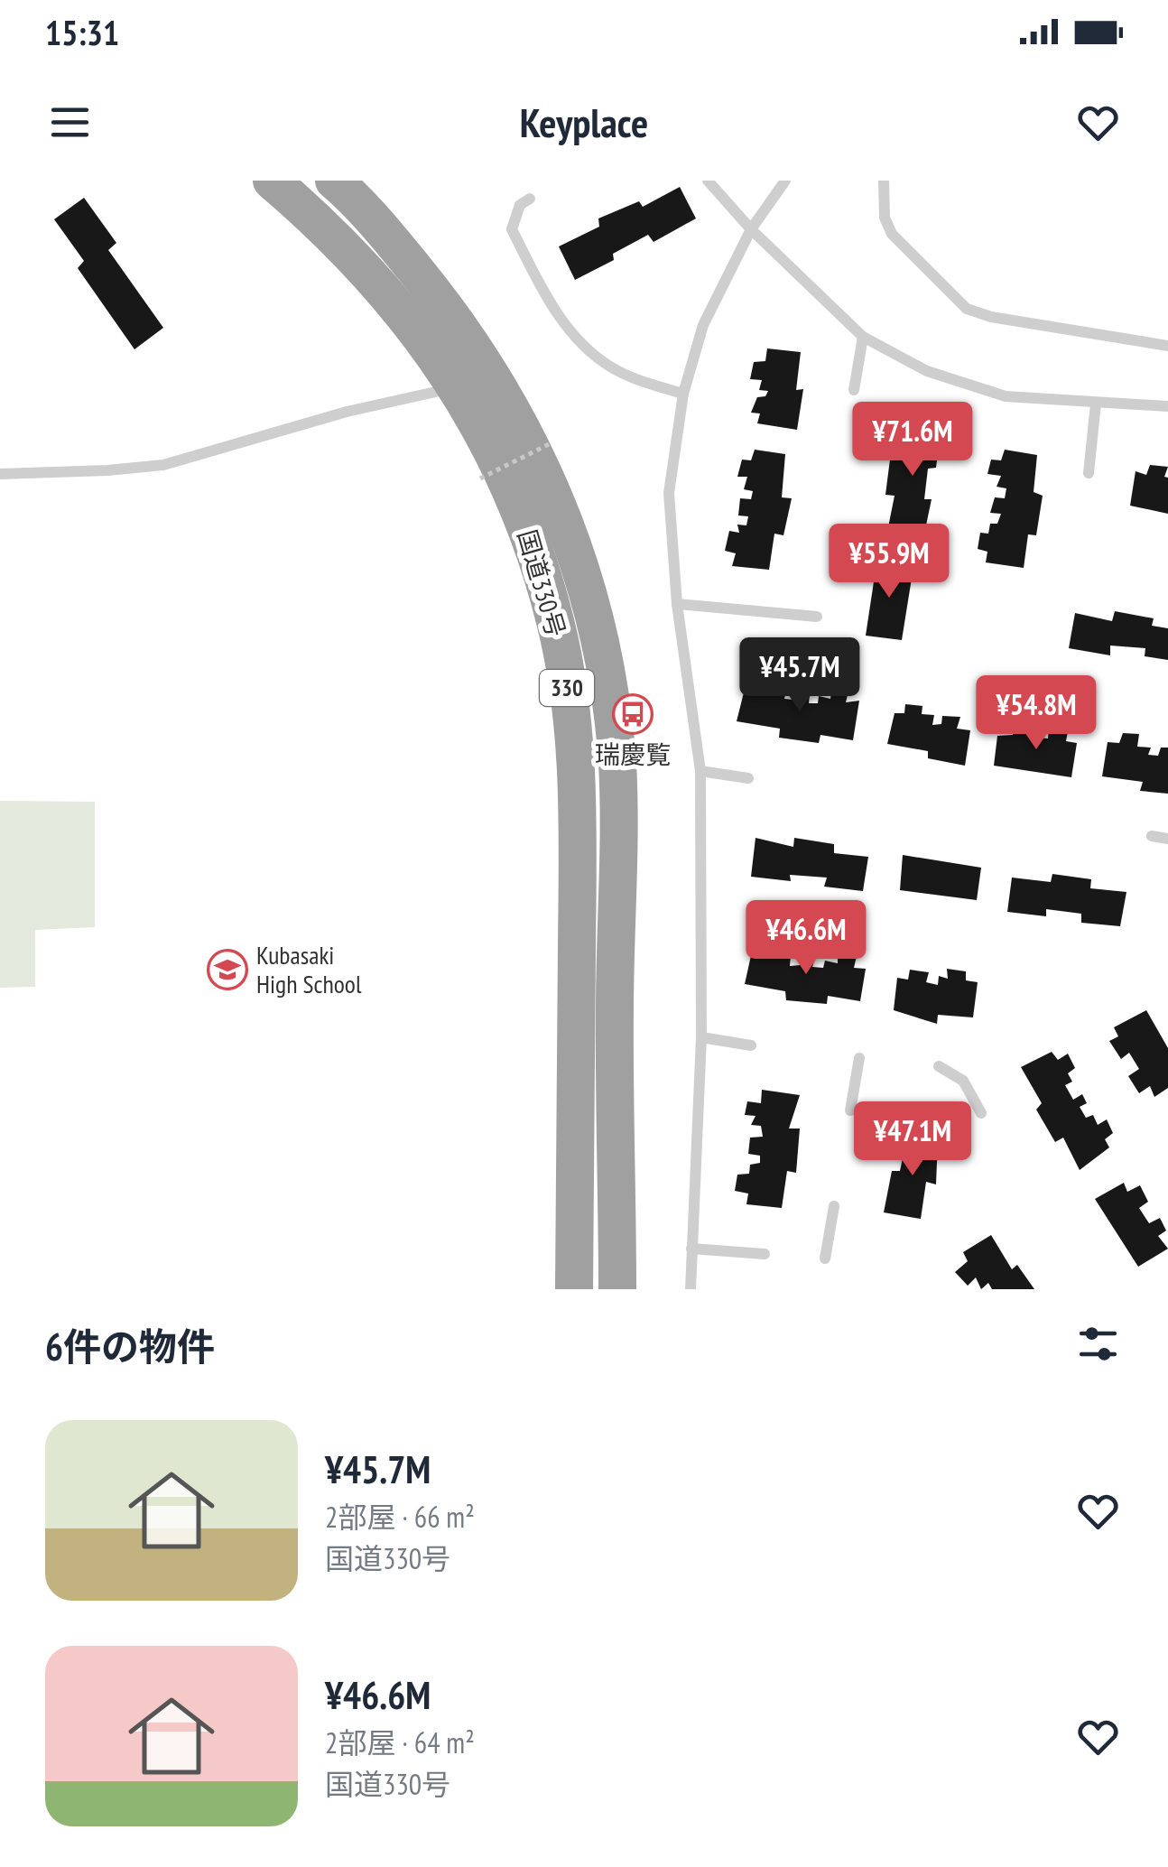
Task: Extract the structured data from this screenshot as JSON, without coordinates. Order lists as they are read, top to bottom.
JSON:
{
  "streets": {
    "highway": ["国道330号", "330"]
  },
  "places": {
    "bus stop": ["瑞慶覧"],
    "school or university": ["Kubasaki High School"]
  },
  "page": {
    "status": "15:31",
    "header": "Keyplace",
    "price": [
      "¥71.6M",
      "¥55.9M",
      "¥45.7M",
      "¥54.8M",
      "¥46.6M",
      "¥47.1M"
    ],
    "heading": "6件の物件",
    "list": [
      {
        "name": "¥45.7M",
        "note": "2部屋 · 66 m² · 国道330号"
      },
      {
        "name": "¥46.6M",
        "note": "2部屋 · 64 m² · 国道330号"
      }
    ]
  }
}
